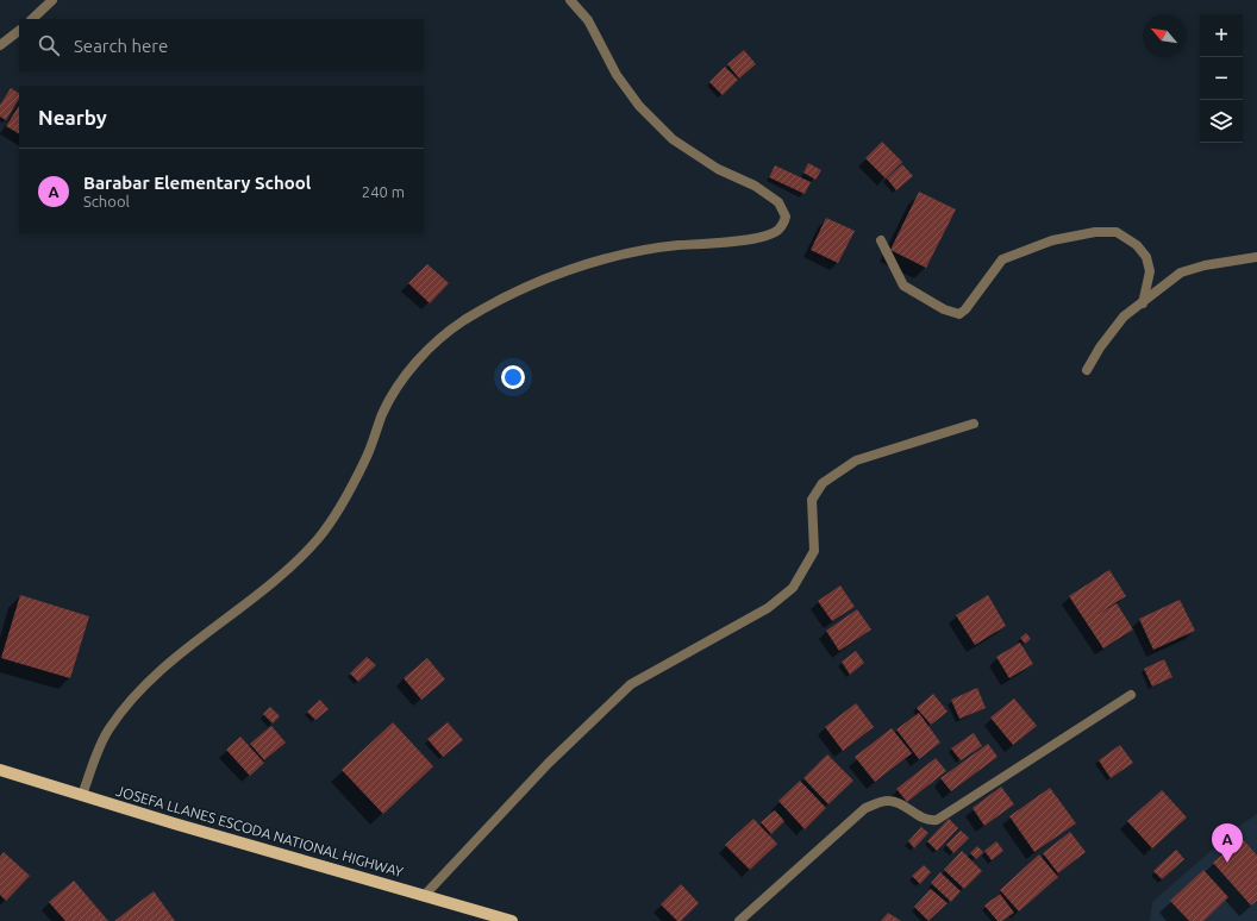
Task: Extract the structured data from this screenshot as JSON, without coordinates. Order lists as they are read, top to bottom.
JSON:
{
  "streets": {
    "main road": ["JOSEFA LLANES ESCODA NATIONAL HIGHWAY"]
  },
  "north": "top left",
  "page": {
    "map_buttons": ["+", "−"],
    "search": "Search here",
    "heading": "Nearby",
    "list": [
      {
        "mark": "A",
        "name": "Barabar Elementary School",
        "note": "School",
        "value": "240 m"
      }
    ],
    "pins": "A"
  }
}
